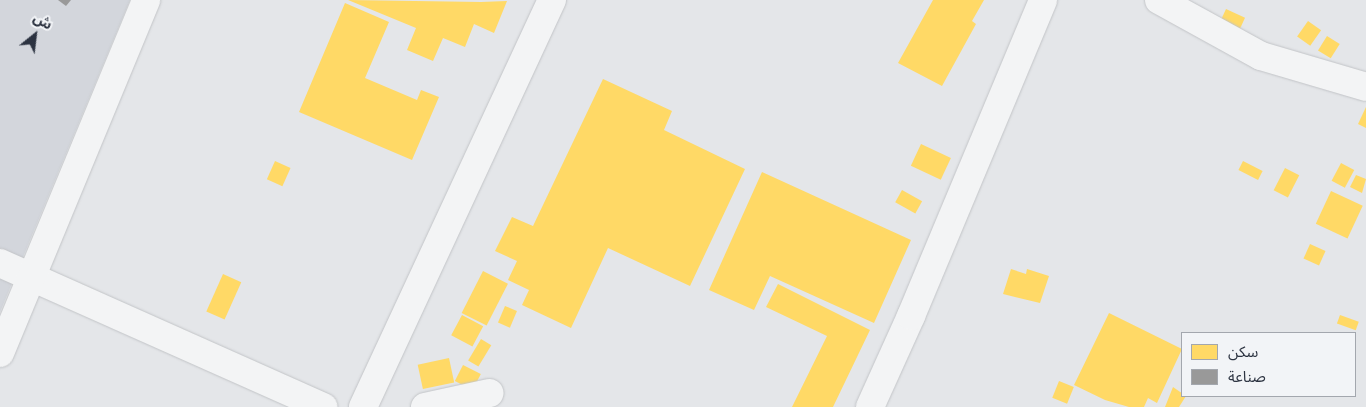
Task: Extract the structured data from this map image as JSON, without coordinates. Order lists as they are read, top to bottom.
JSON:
{
  "legend": ["سكن", "صناعة"],
  "north": "top right"
}
